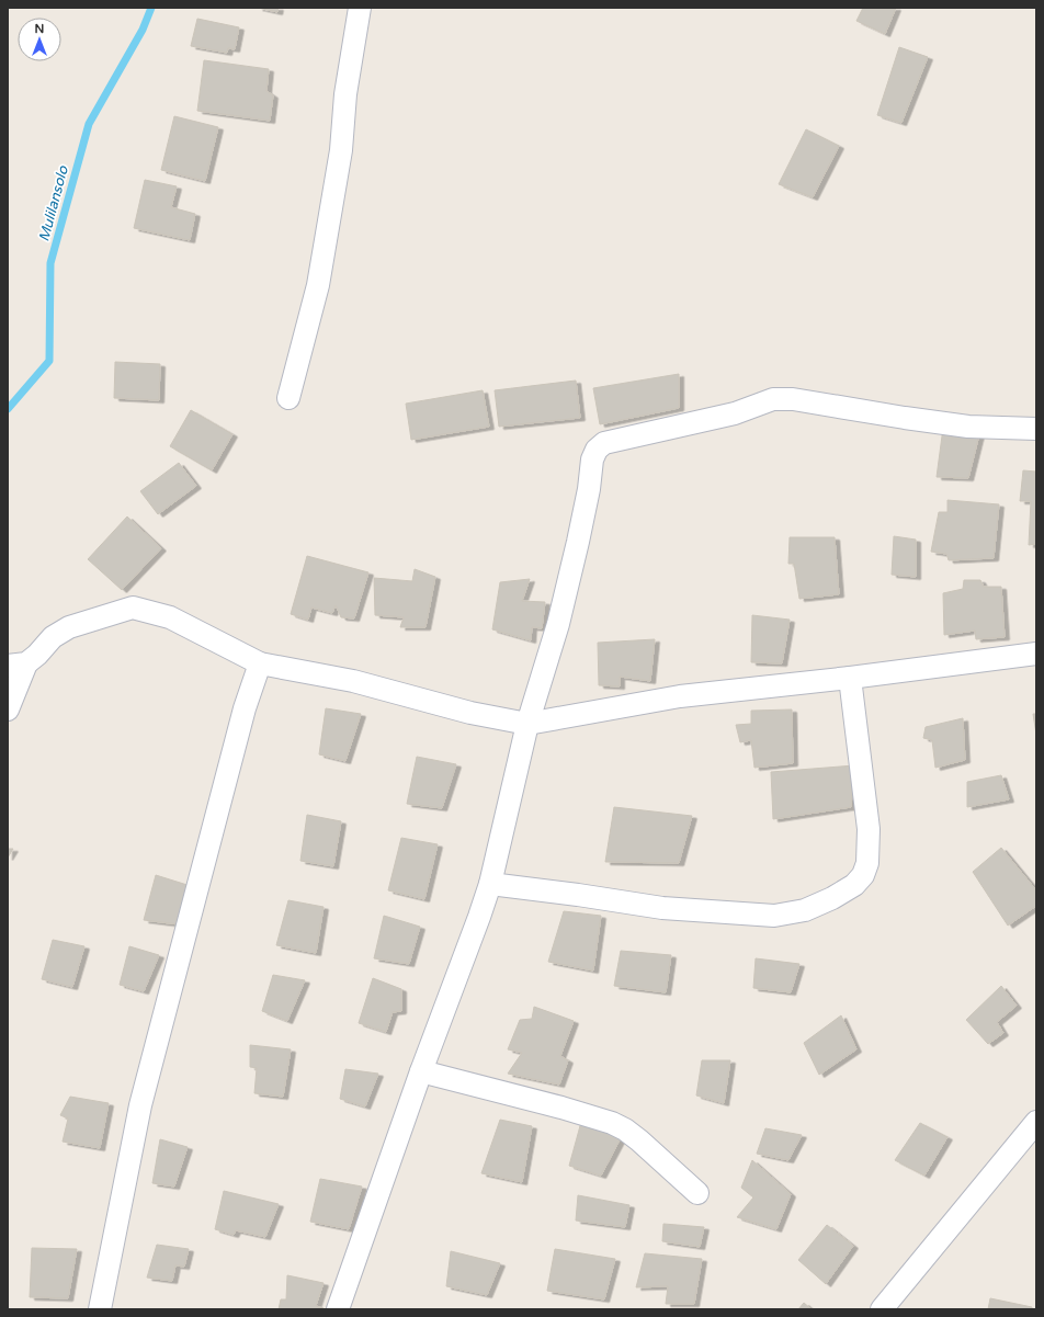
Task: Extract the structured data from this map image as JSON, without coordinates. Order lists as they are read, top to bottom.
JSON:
{
  "water": ["Mulilansolo"],
  "north": "top"
}
